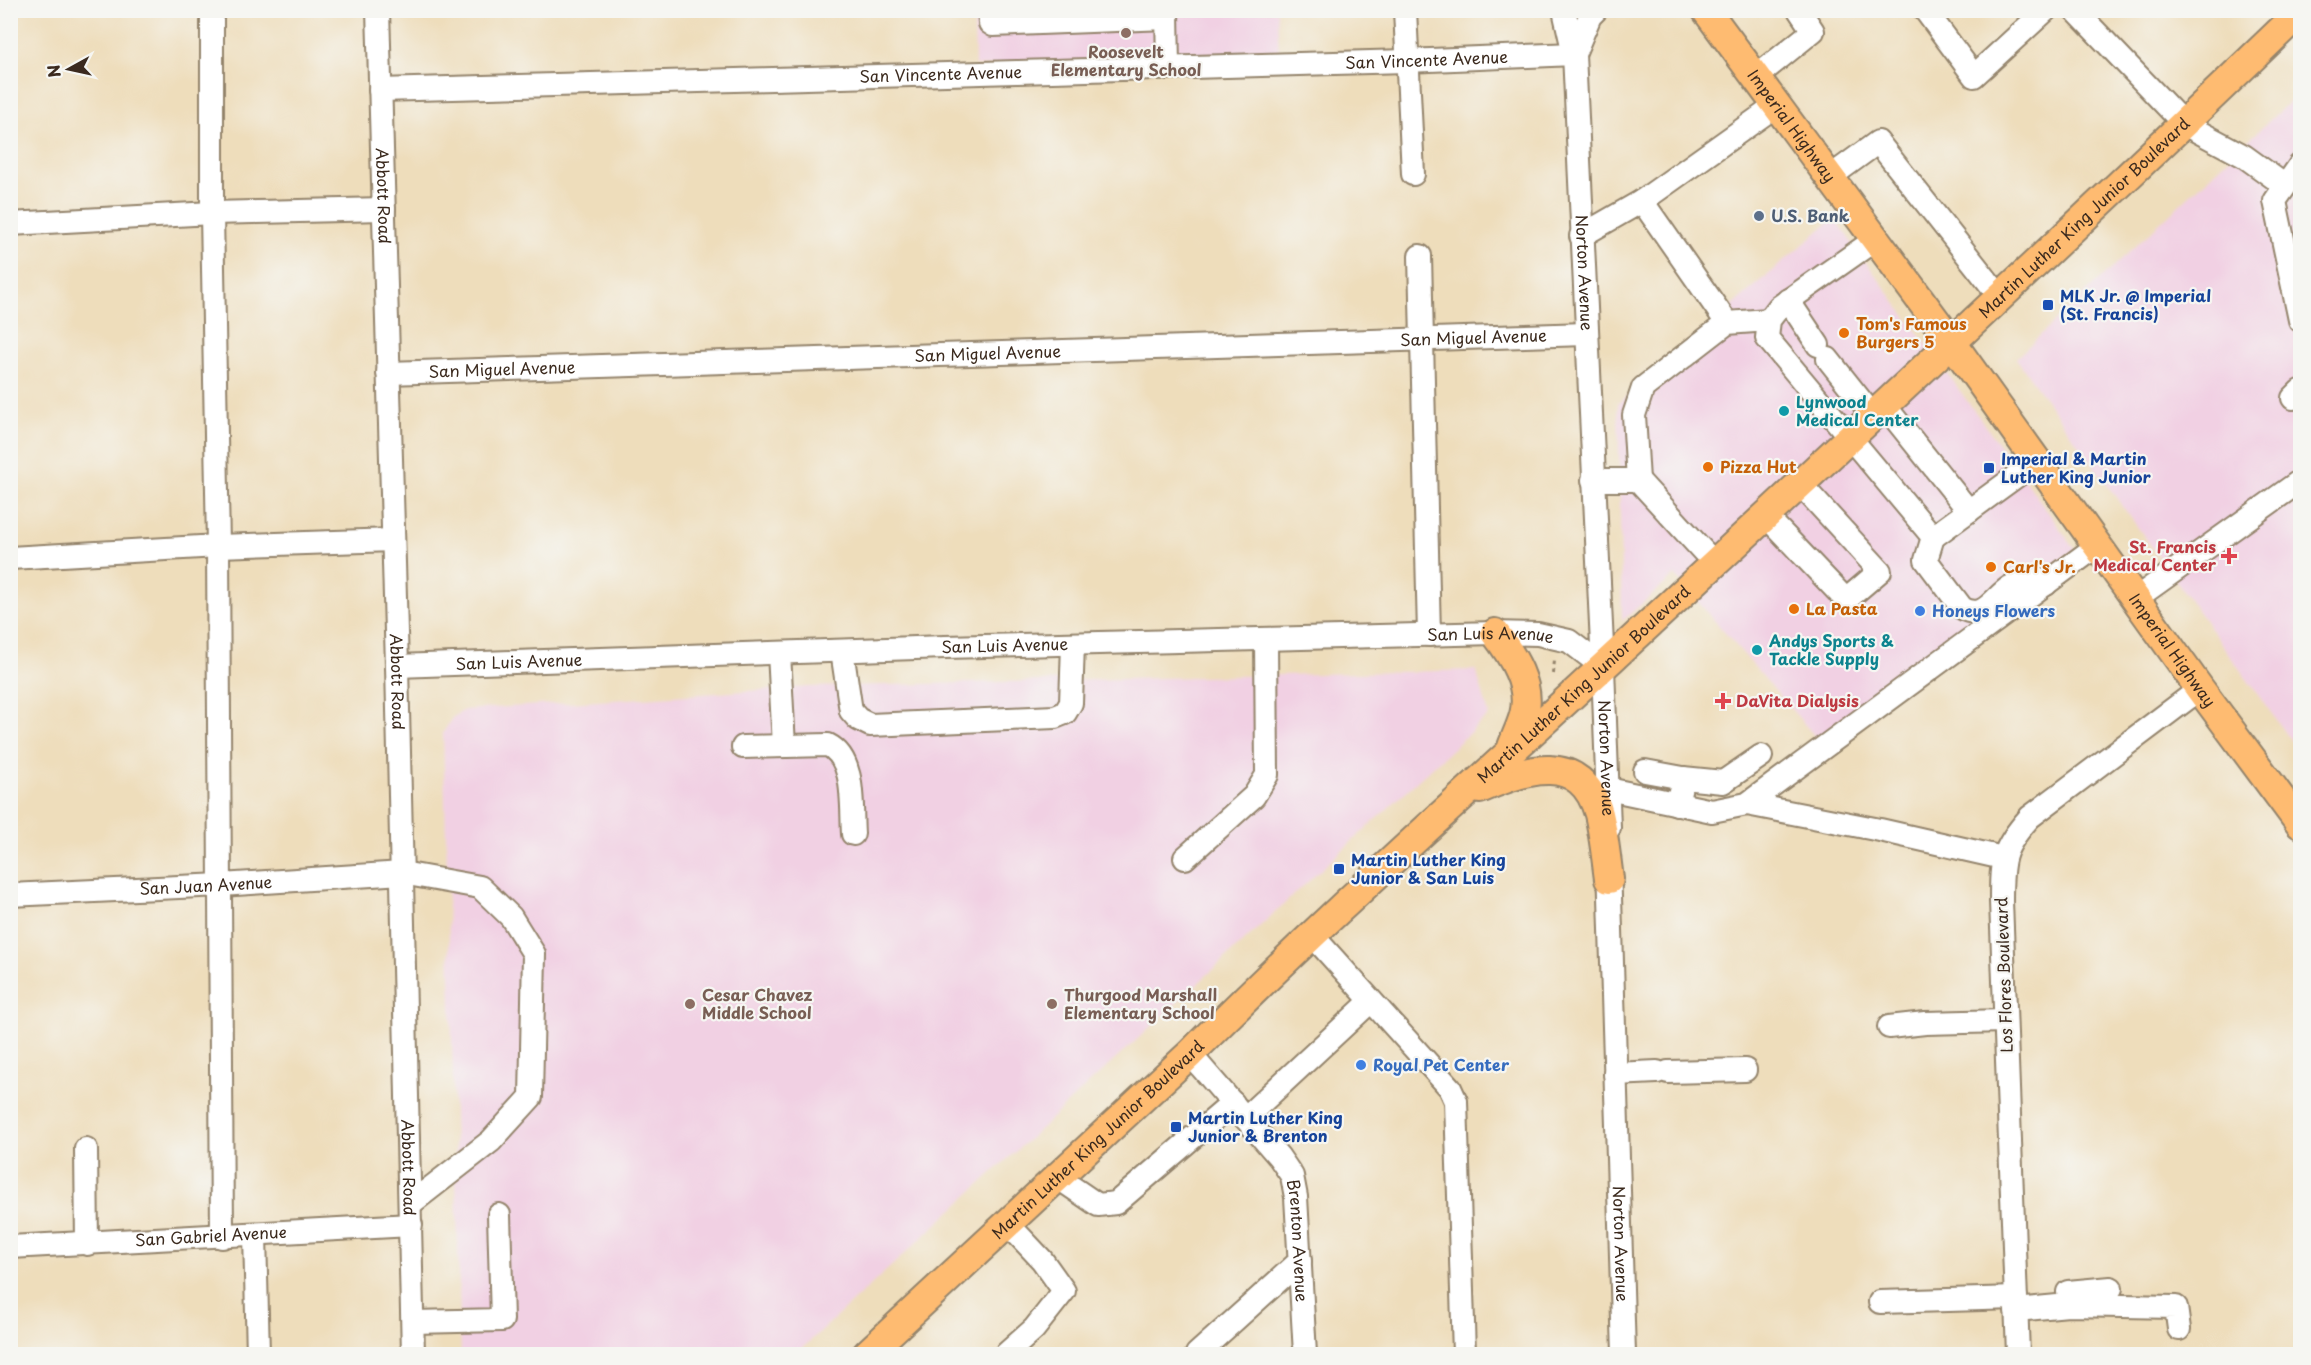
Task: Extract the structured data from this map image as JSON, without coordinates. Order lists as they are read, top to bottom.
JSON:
{
  "streets": {
    "main road": ["Imperial Highway", "Martin Luther King Junior Boulevard"],
    "street": [
      "San Vincente Avenue",
      "Abbott Road",
      "Norton Avenue",
      "San Miguel Avenue",
      "San Luis Avenue",
      "San Juan Avenue",
      "Los Flores Boulevard",
      "San Gabriel Avenue",
      "Brenton Avenue"
    ]
  },
  "crossings": [
    ["San Vincente Avenue", "Abbott Road"],
    ["San Vincente Avenue", "Norton Avenue"],
    ["Imperial Highway", "Martin Luther King Junior Boulevard"],
    ["Imperial Highway", "Los Flores Boulevard"],
    ["Abbott Road", "San Miguel Avenue"],
    ["Abbott Road", "San Luis Avenue"],
    ["Abbott Road", "San Juan Avenue"],
    ["Abbott Road", "San Gabriel Avenue"],
    ["Martin Luther King Junior Boulevard", "Norton Avenue"],
    ["Martin Luther King Junior Boulevard", "San Luis Avenue"],
    ["Martin Luther King Junior Boulevard", "Brenton Avenue"],
    ["Norton Avenue", "San Miguel Avenue"],
    ["Norton Avenue", "San Luis Avenue"],
    ["San Juan Avenue", "San Gabriel Avenue"]
  ],
  "places": {
    "other": [
      "Roosevelt Elementary School",
      "U.S. Bank",
      "Tom's Famous Burgers 5",
      "Lynwood Medical Center",
      "Pizza Hut",
      "Carl's Jr.",
      "La Pasta",
      "Honeys Flowers",
      "Andys Sports & Tackle Supply",
      "Cesar Chavez Middle School",
      "Thurgood Marshall Elementary School",
      "Royal Pet Center"
    ],
    "transit": [
      "MLK Jr. @ Imperial (St. Francis)",
      "Imperial & Martin Luther King Junior",
      "Martin Luther King Junior & San Luis",
      "Martin Luther King Junior & Brenton"
    ],
    "health": ["St. Francis Medical Center", "DaVita Dialysis"]
  },
  "north": "left"
}
